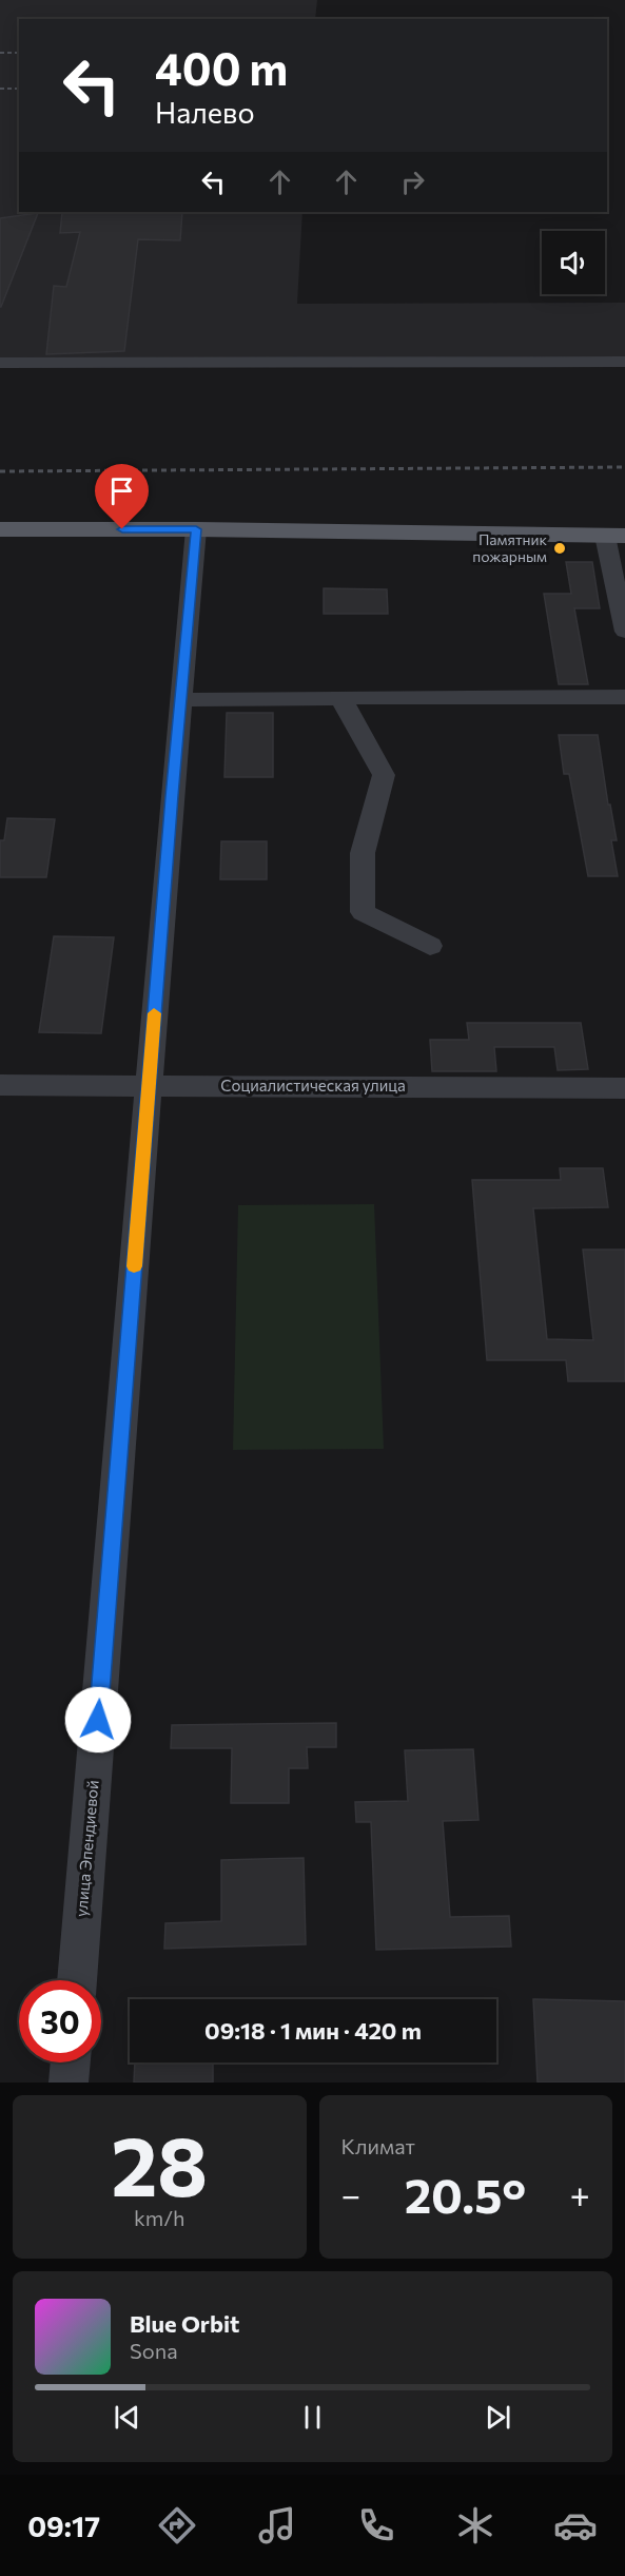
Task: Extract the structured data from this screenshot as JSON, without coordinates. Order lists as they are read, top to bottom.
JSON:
{
  "streets": {
    "street": ["Социалистическая улица", "улица Эпендиевой"]
  },
  "crossings": [
    ["Социалистическая улица", "улица Эпендиевой"]
  ],
  "places": ["Памятник пожарным"],
  "page": {
    "turn": ["400 m", "Налево"],
    "limit": "30",
    "trip": "09:18 · 1 мин · 420 m",
    "tile": [
      ["28", "km/h"],
      "Климат"
    ],
    "heat": ["−", "20.5°", "+"],
    "song": ["Blue Orbit", "Sona"],
    "tabs": "09:17"
  }
}
